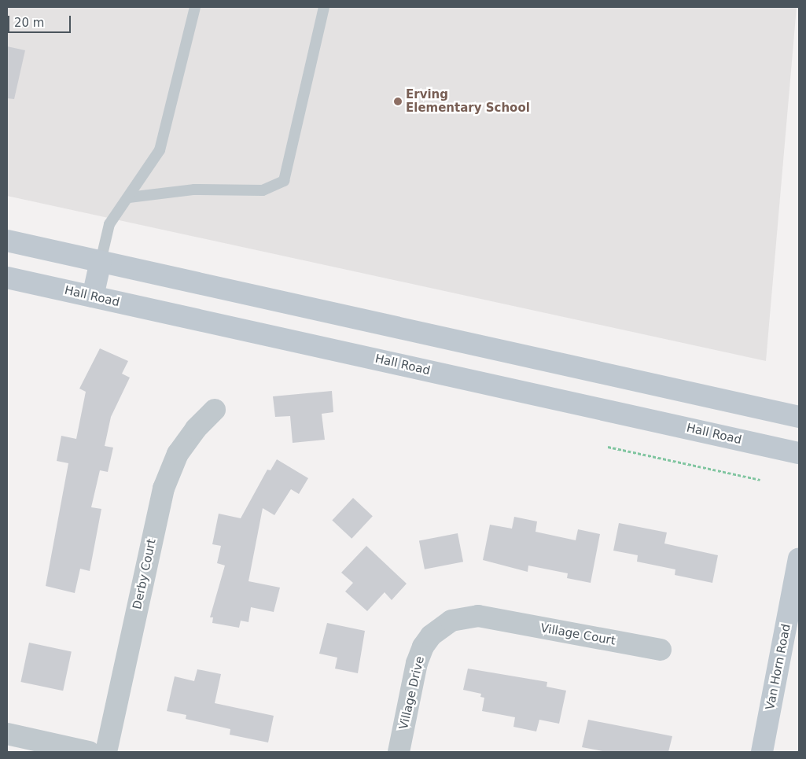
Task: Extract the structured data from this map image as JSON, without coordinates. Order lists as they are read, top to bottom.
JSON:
{
  "streets": {
    "street": [
      "Hall Road",
      "Derby Court",
      "Village Court",
      "Van Horn Road",
      "Village Drive"
    ]
  },
  "crossings": [
    ["Village Court", "Village Drive"]
  ],
  "places": ["Erving Elementary School"],
  "scale_bar": "20 m"
}
